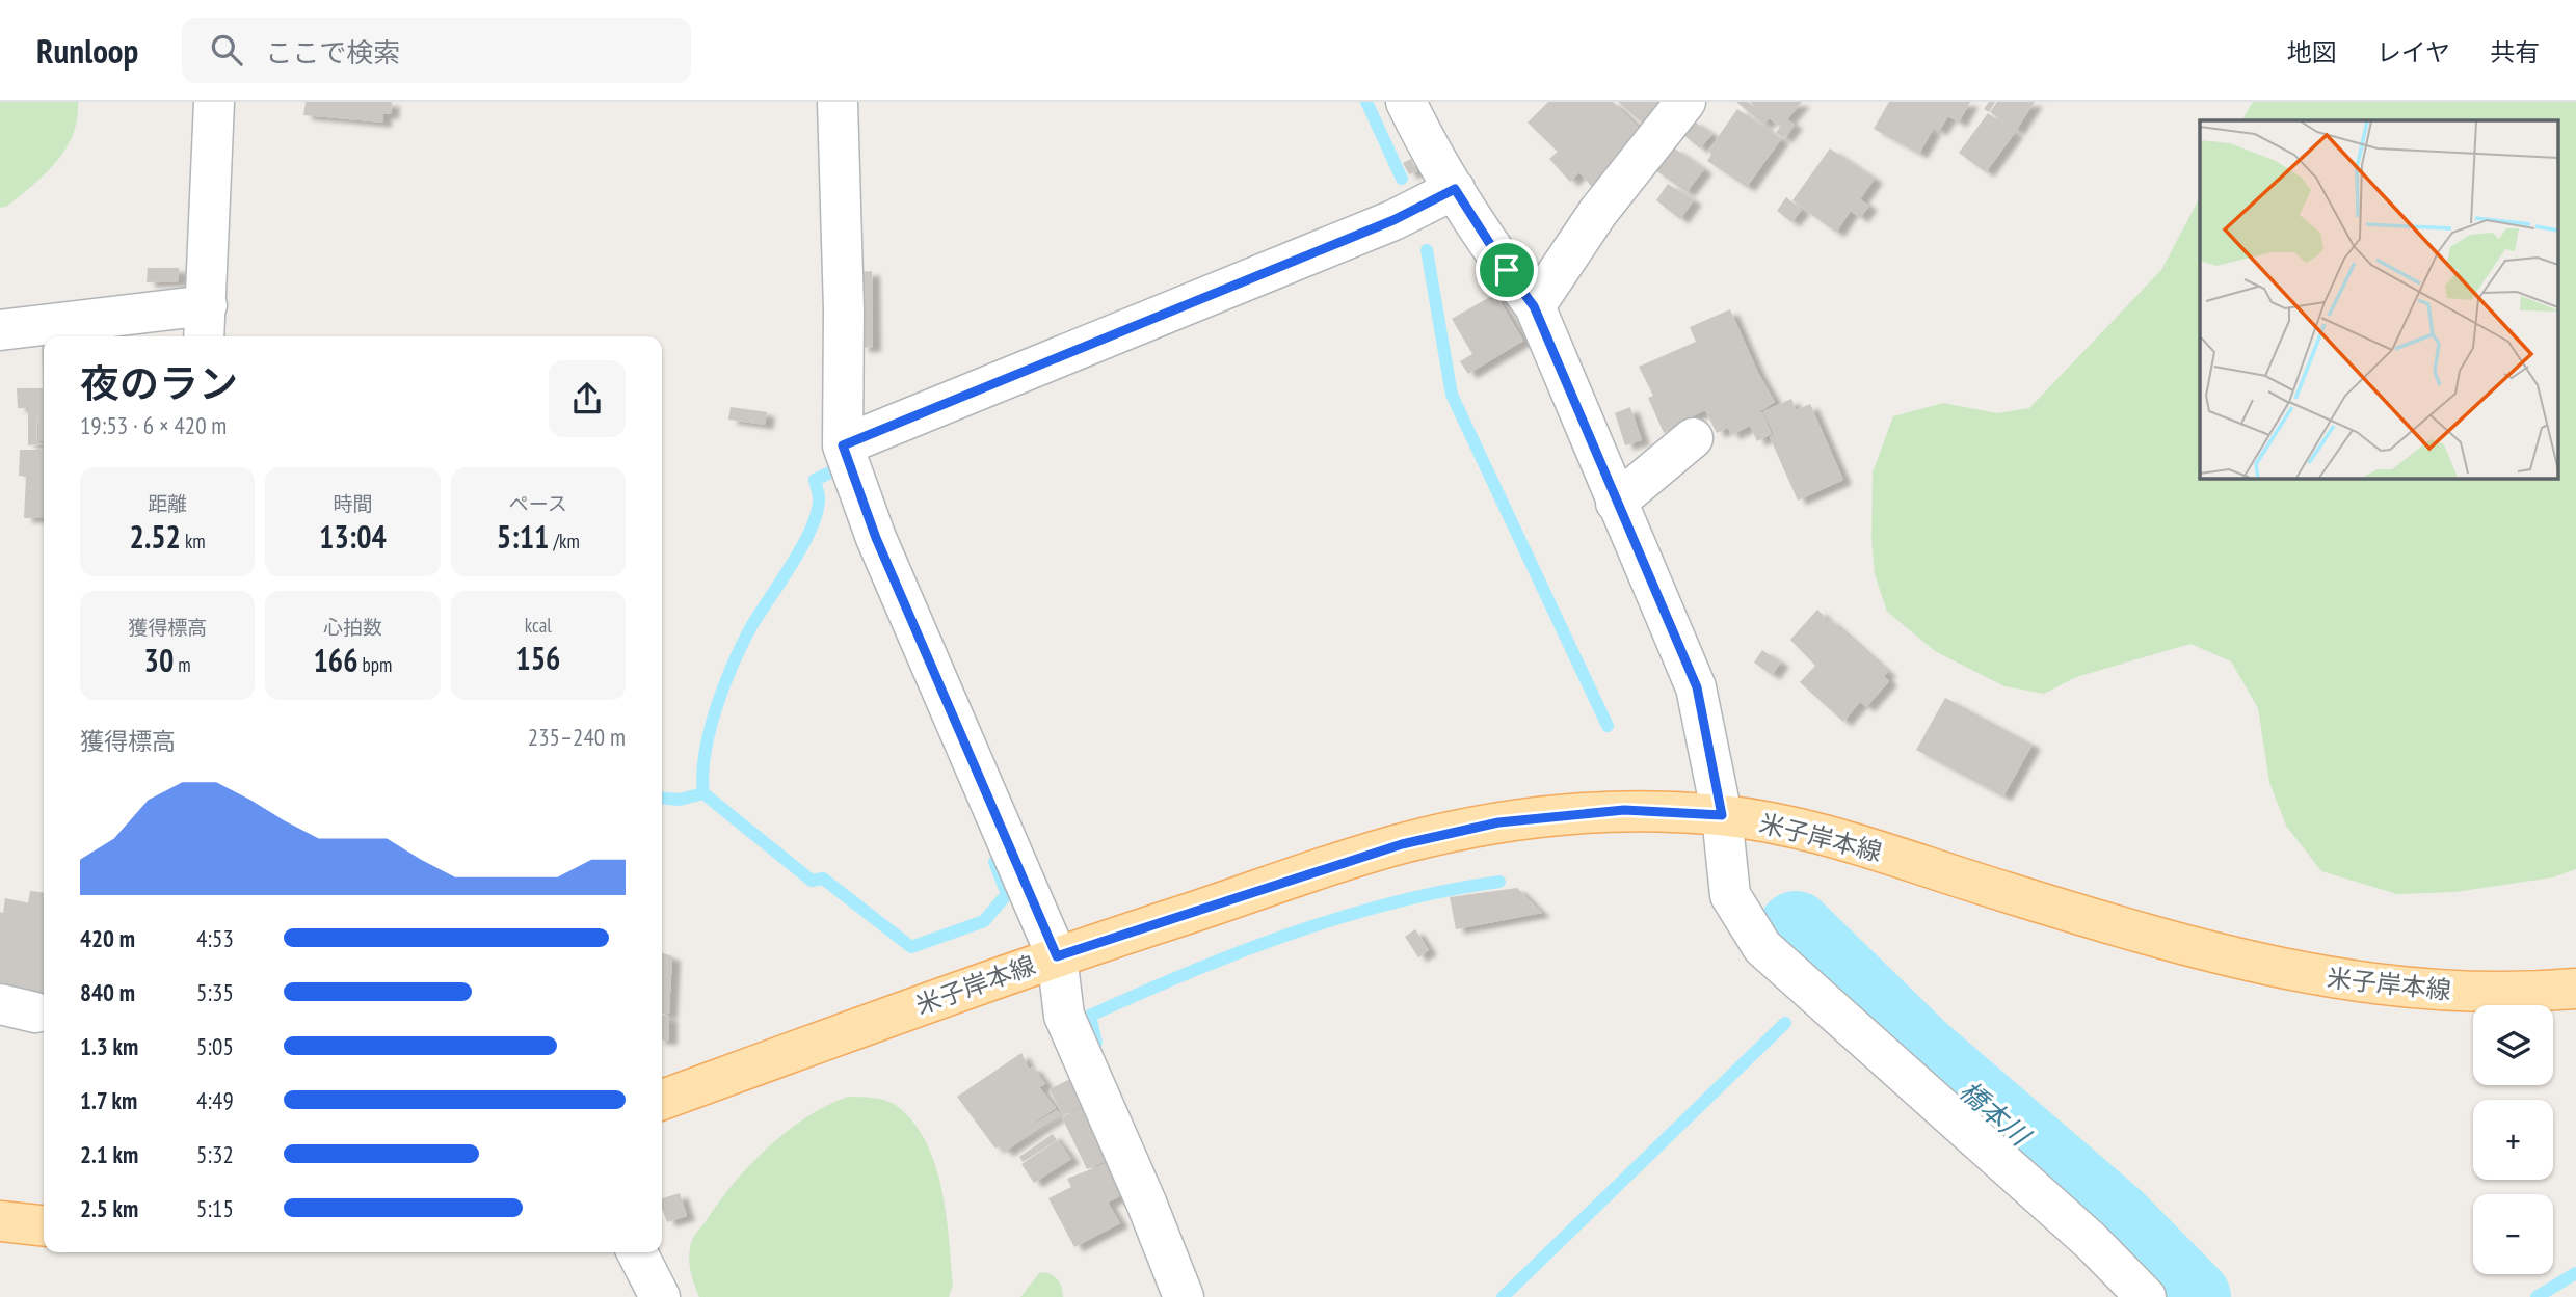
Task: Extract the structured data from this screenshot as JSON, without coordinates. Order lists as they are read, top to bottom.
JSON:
{
  "streets": {
    "main road": ["米子岸本線"]
  },
  "water": ["橋本川"],
  "page": {
    "header": "Runloop",
    "search": "ここで検索",
    "nav": ["地図", "レイヤ", "共有"],
    "heading": ["夜のラン", "19:53 · 6 × 420 m"],
    "stats": [
      ["距離", "2.52 km"],
      ["時間", "13:04"],
      ["ペース", "5:11 /km"],
      ["獲得標高", "30 m"],
      ["心拍数", "166 bpm"],
      ["kcal", "156"]
    ],
    "chart": ["獲得標高", "235–240 m"],
    "list": [
      {
        "name": "420 m",
        "note": "4:53"
      },
      {
        "name": "840 m",
        "note": "5:35"
      },
      {
        "name": "1.3 km",
        "note": "5:05"
      },
      {
        "name": "1.7 km",
        "note": "4:49"
      },
      {
        "name": "2.1 km",
        "note": "5:32"
      },
      {
        "name": "2.5 km",
        "note": "5:15"
      }
    ],
    "map_buttons": ["+", "−"]
  }
}
